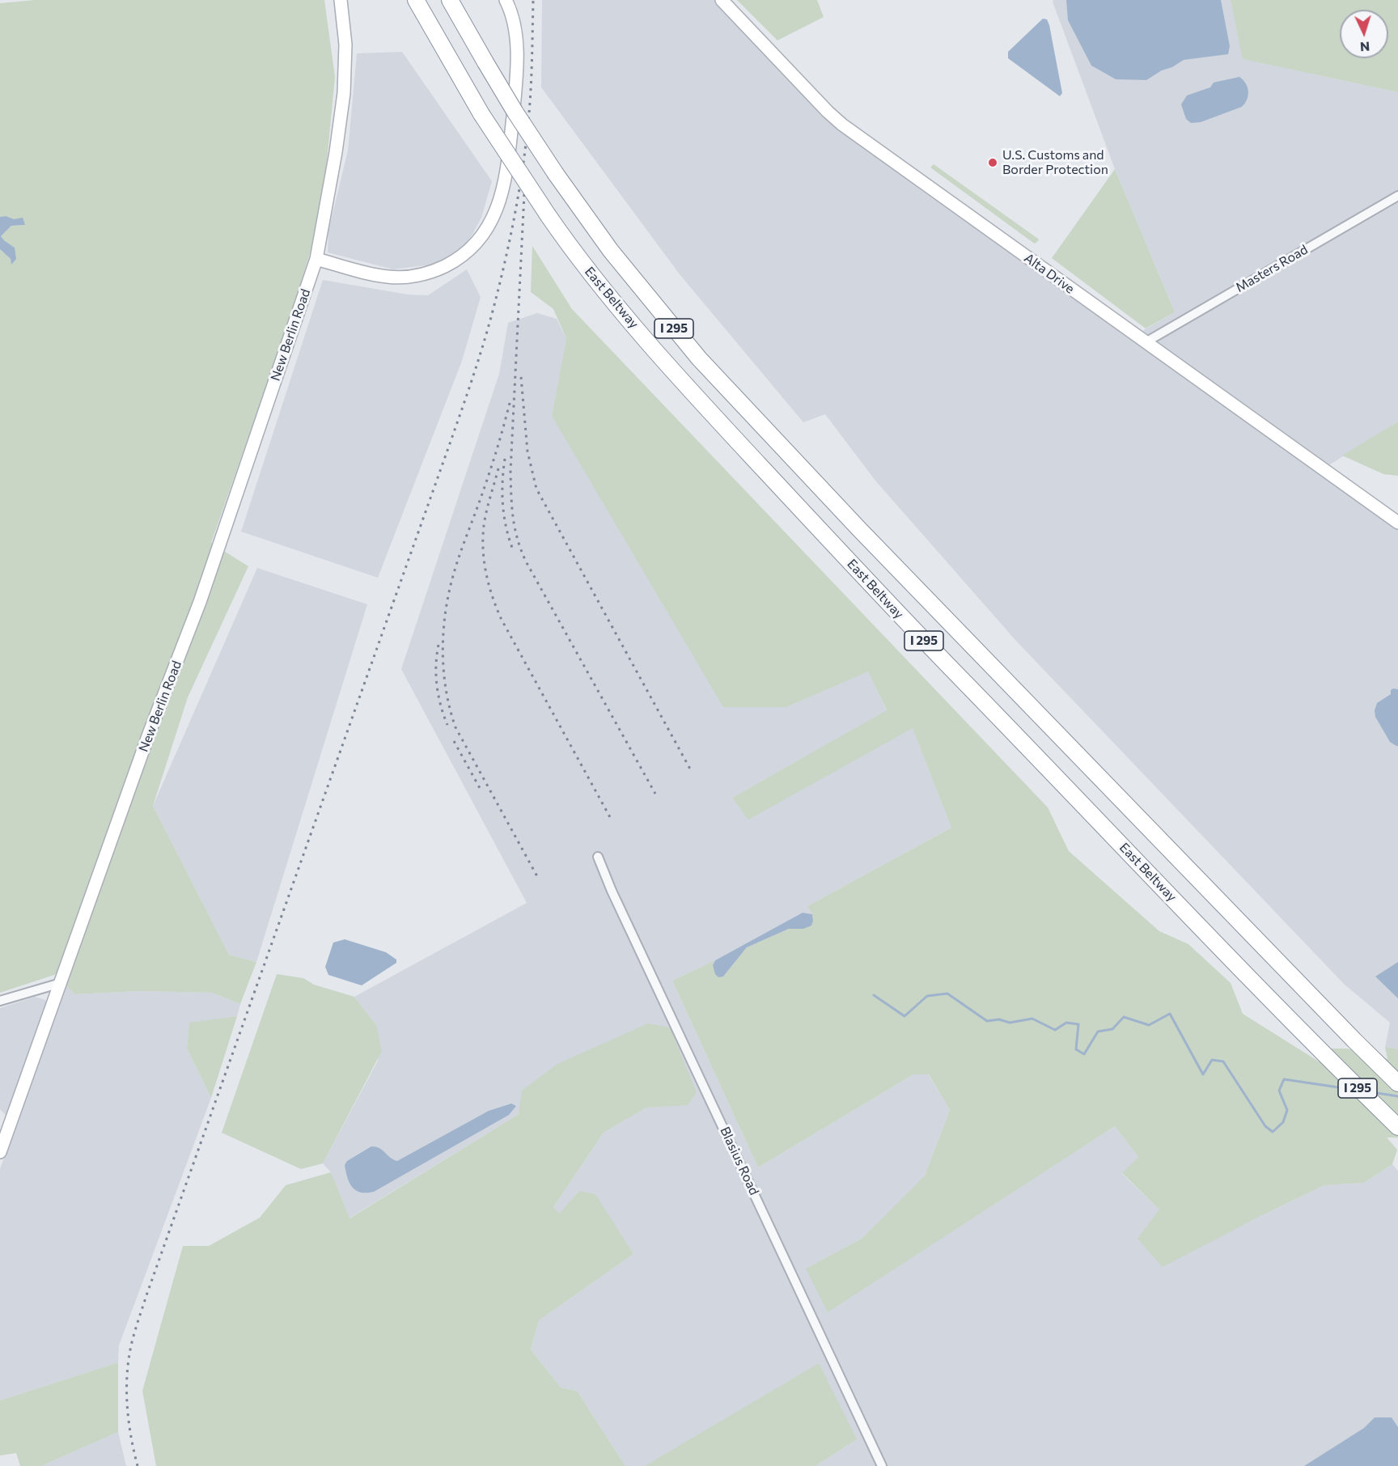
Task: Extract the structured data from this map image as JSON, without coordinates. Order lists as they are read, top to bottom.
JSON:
{
  "streets": {
    "highway": ["East Beltway", "I 295"],
    "street": [
      "Masters Road",
      "Alta Drive",
      "New Berlin Road",
      "Blasius Road"
    ]
  },
  "crossings": [
    ["Masters Road", "Alta Drive"]
  ],
  "places": ["U.S. Customs and Border Protection"],
  "north": "bottom"
}
